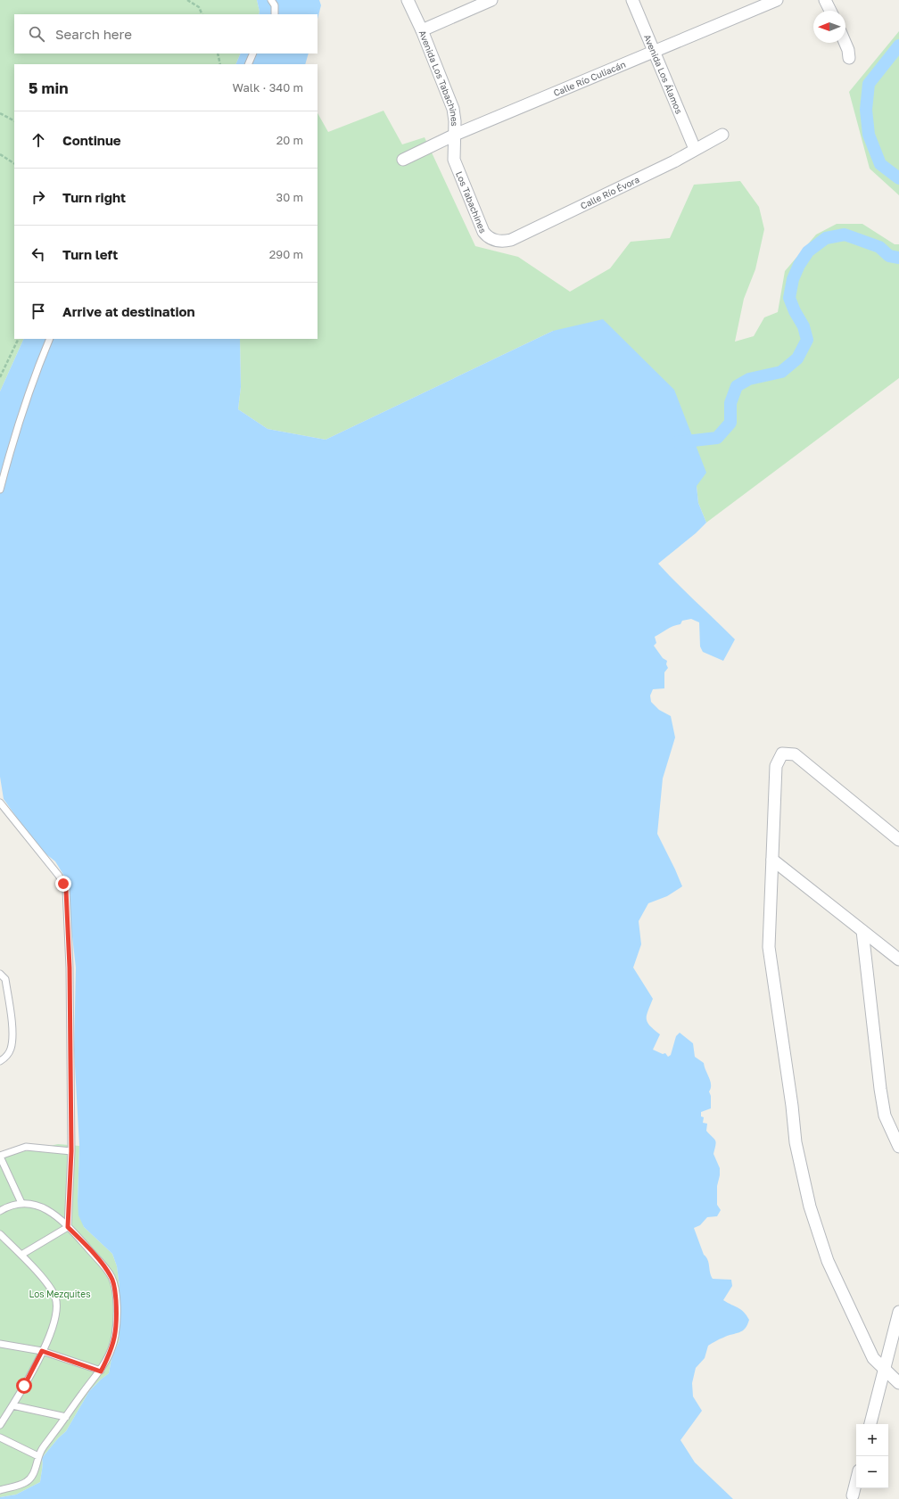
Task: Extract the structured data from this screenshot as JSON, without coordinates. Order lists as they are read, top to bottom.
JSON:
{
  "streets": {
    "street": [
      "Avenida Los Álamos",
      "Avenida Los Tabachines",
      "Calle Río Culiacán",
      "Calle Río Évora",
      "Los Tabachines"
    ]
  },
  "crossings": [
    ["Avenida Los Álamos", "Calle Río Culiacán"],
    ["Avenida Los Álamos", "Calle Río Évora"],
    ["Avenida Los Tabachines", "Calle Río Culiacán"],
    ["Avenida Los Tabachines", "Los Tabachines"],
    ["Calle Río Évora", "Los Tabachines"]
  ],
  "parks": ["Los Mezquites"],
  "north": "left",
  "page": {
    "search": "Search here",
    "heading": ["5 min", "Walk · 340 m"],
    "list": [
      ["Continue", "20 m"],
      ["Turn right", "30 m"],
      ["Turn left", "290 m"],
      "Arrive at destination"
    ],
    "map_buttons": ["+", "−"]
  }
}
